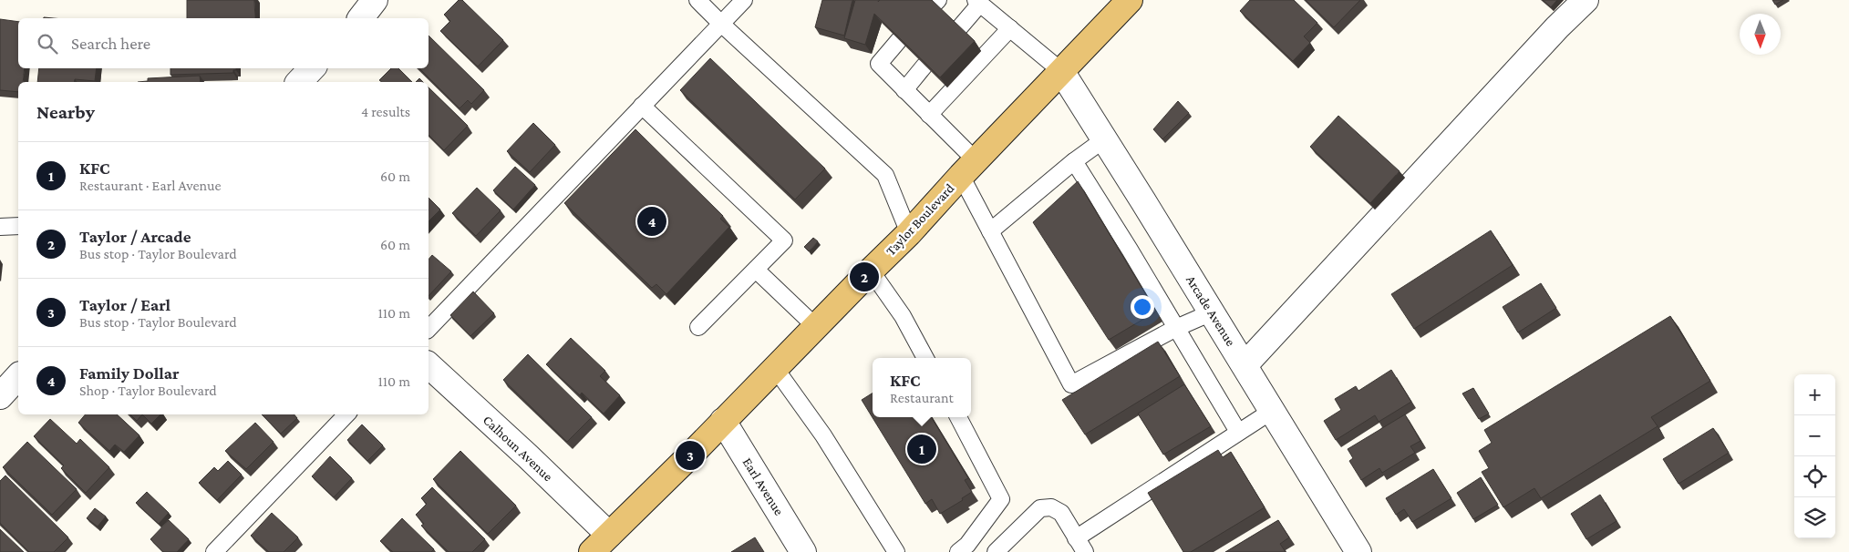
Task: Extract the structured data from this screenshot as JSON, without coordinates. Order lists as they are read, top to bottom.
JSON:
{
  "streets": {
    "main road": ["Taylor Boulevard"],
    "street": ["Arcade Avenue", "Calhoun Avenue", "Earl Avenue"]
  },
  "crossings": [
    ["Taylor Boulevard", "Arcade Avenue"],
    ["Taylor Boulevard", "Calhoun Avenue"],
    ["Taylor Boulevard", "Earl Avenue"]
  ],
  "north": "bottom",
  "page": {
    "search": "Search here",
    "heading": ["Nearby", "4 results"],
    "list": [
      {
        "mark": "1",
        "name": "KFC",
        "note": "Restaurant · Earl Avenue",
        "value": "60 m"
      },
      {
        "mark": "2",
        "name": "Taylor / Arcade",
        "note": "Bus stop · Taylor Boulevard",
        "value": "60 m"
      },
      {
        "mark": "3",
        "name": "Taylor / Earl",
        "note": "Bus stop · Taylor Boulevard",
        "value": "110 m"
      },
      {
        "mark": "4",
        "name": "Family Dollar",
        "note": "Shop · Taylor Boulevard",
        "value": "110 m"
      }
    ],
    "pins": [
      "4",
      "2",
      "1",
      "3"
    ],
    "popup": ["KFC", "Restaurant"],
    "map_buttons": ["+", "−"]
  }
}
